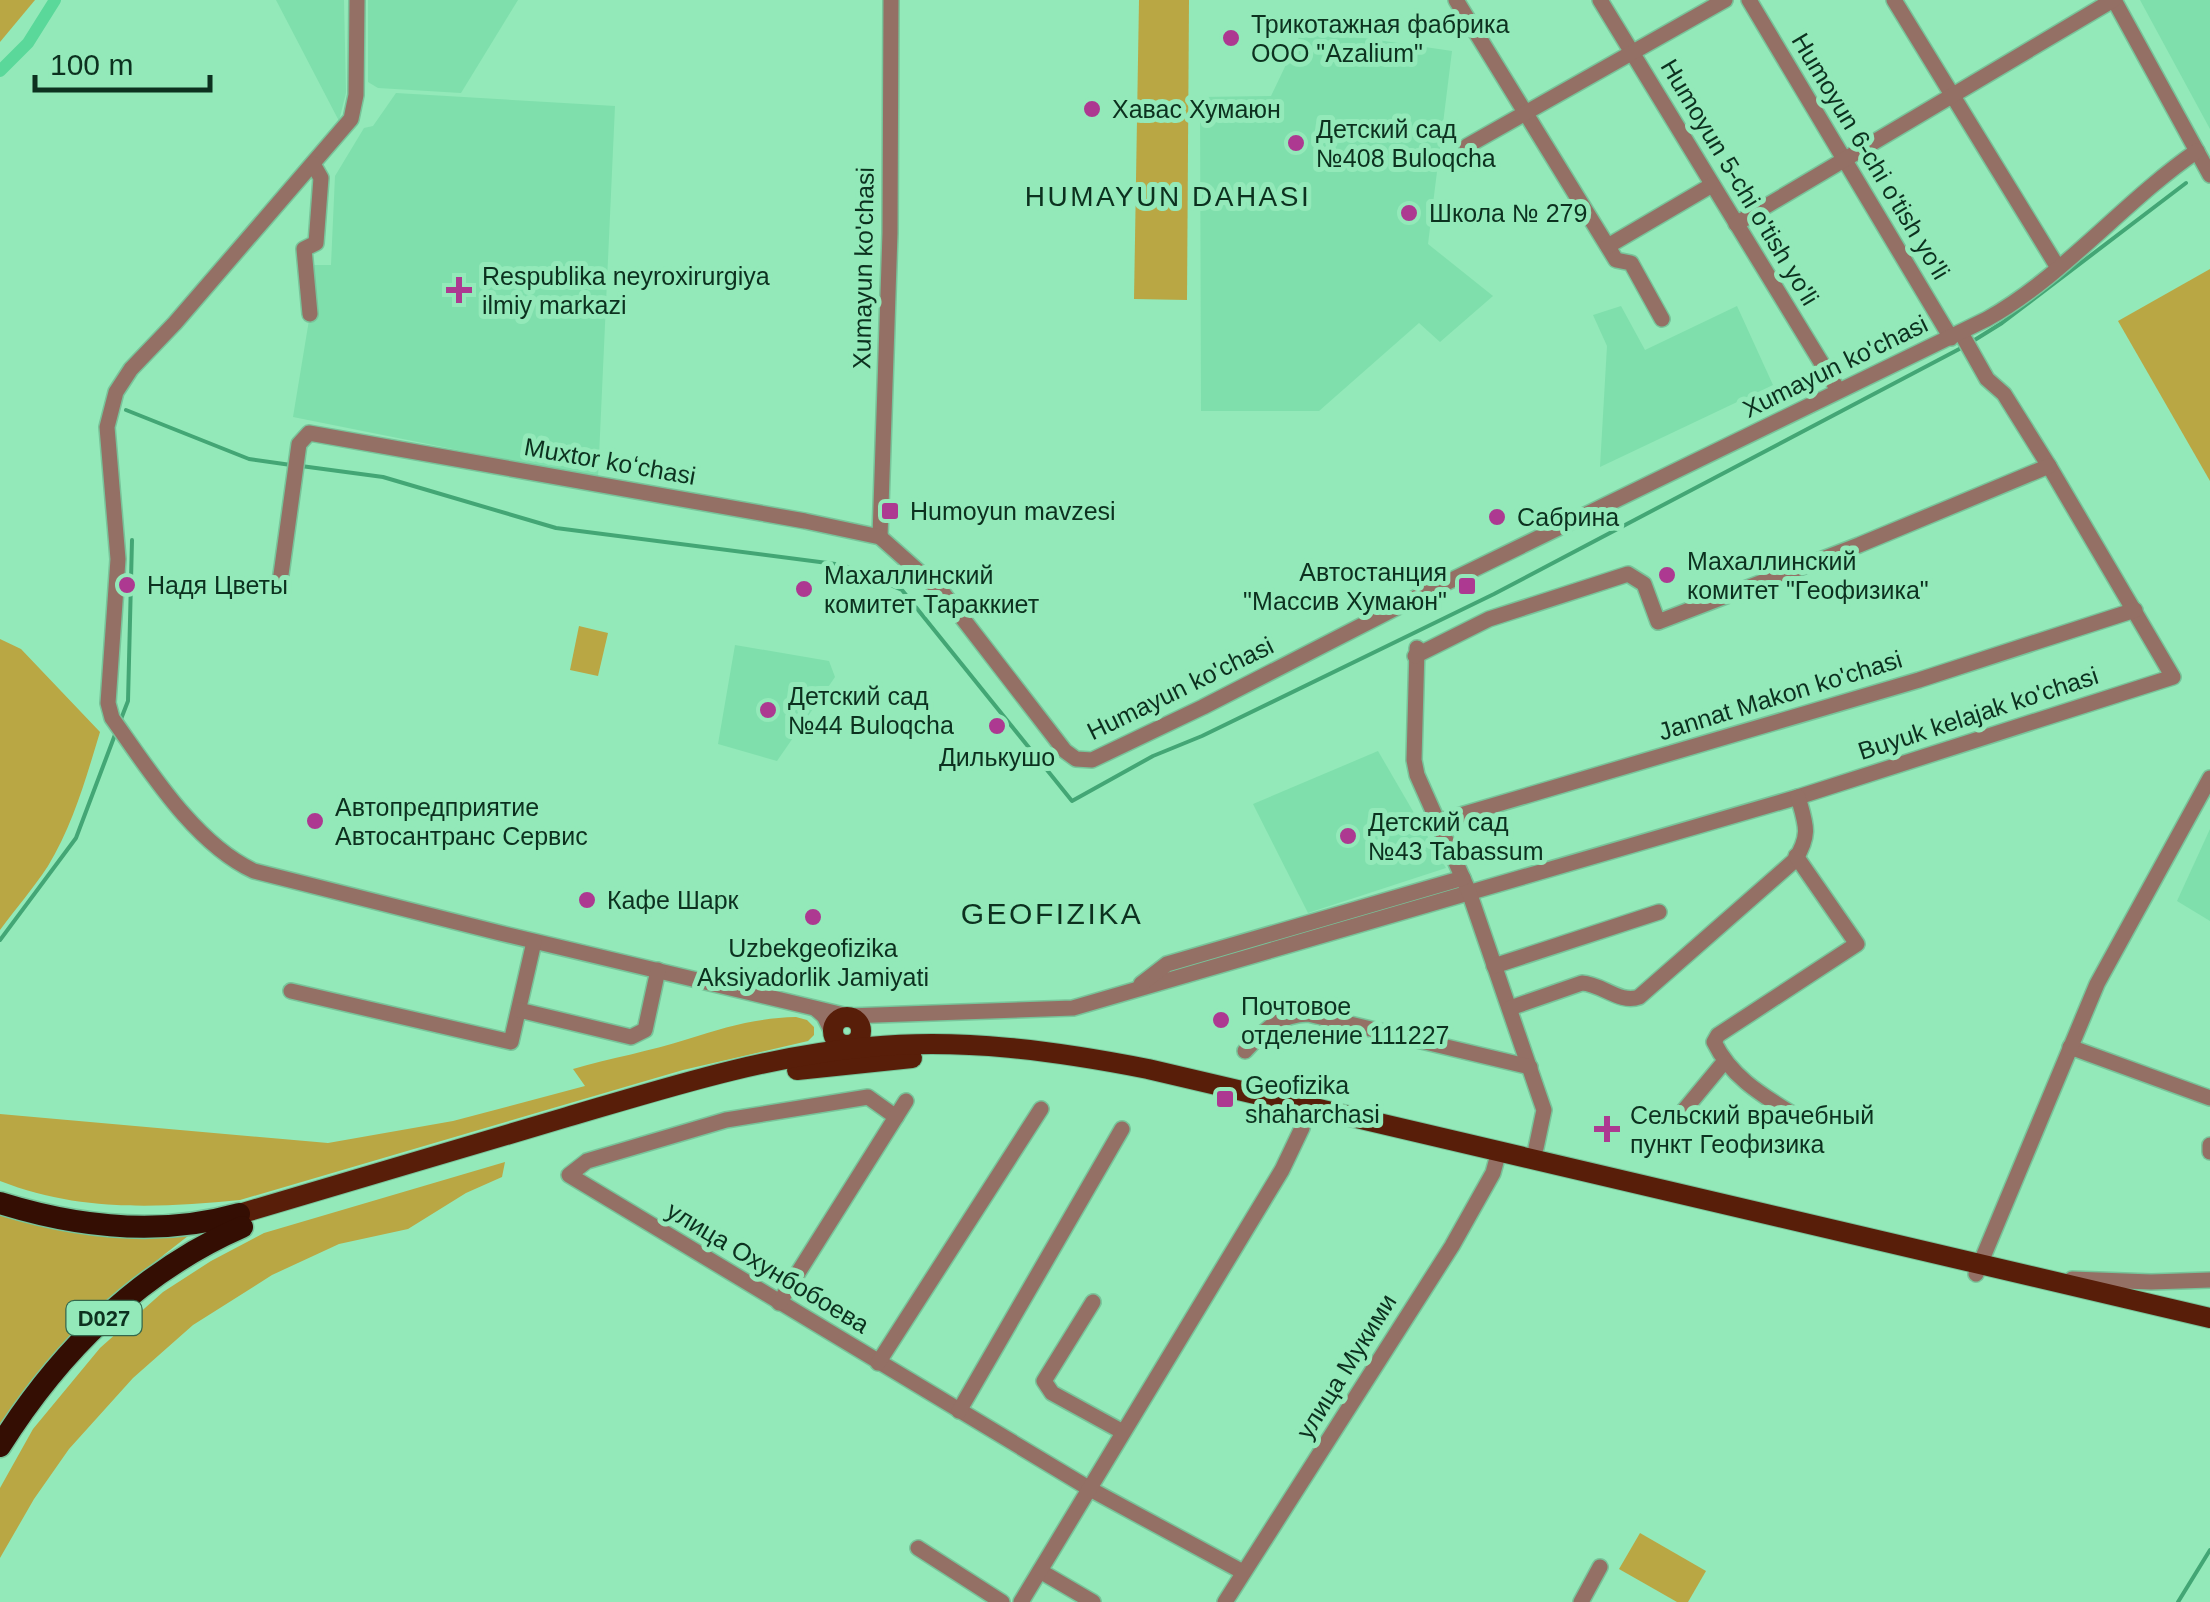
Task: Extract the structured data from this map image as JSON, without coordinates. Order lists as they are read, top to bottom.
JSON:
{
  "streets": {
    "highway": ["D027"],
    "street": [
      "Humoyun 6-chi o'tish yo'li",
      "Humoyun 5-chi o'tish yo'li",
      "Xumayun ko'chasi",
      "Muxtor koʻchasi",
      "Humayun ko'chasi",
      "Jannat Makon ko'chasi",
      "Buyuk kelajak ko'chasi",
      "улица Охунбобоева",
      "улица Мукими"
    ]
  },
  "crossings": [
    ["Humoyun 6-chi o'tish yo'li", "Xumayun ko'chasi"],
    ["Humoyun 6-chi o'tish yo'li", "Jannat Makon ko'chasi"],
    ["Humoyun 6-chi o'tish yo'li", "Buyuk kelajak ko'chasi"],
    ["Humoyun 5-chi o'tish yo'li", "Xumayun ko'chasi"],
    ["Xumayun ko'chasi", "Muxtor koʻchasi"],
    ["Xumayun ko'chasi", "Humayun ko'chasi"],
    ["Muxtor koʻchasi", "Humayun ko'chasi"],
    ["Buyuk kelajak ko'chasi", "D027"],
    ["улица Охунбобоева", "улица Мукими"]
  ],
  "districts": ["HUMAYUN DAHASI", "GEOFIZIKA"],
  "places": {
    "other": [
      "Трикотажная фабрика ООО \"Azalium\"",
      "Хавас Хумаюн",
      "Детский сад №408 Buloqcha",
      "Школа № 279",
      "Сабрина",
      "Махаллинский комитет \"Геофизика\"",
      "Надя Цветы",
      "Махаллинский комитет Тараккиет",
      "Детский сад №44 Buloqcha",
      "Дилькушо",
      "Автопредприятие Автосантранс Сервис",
      "Детский сад №43 Tabassum",
      "Кафе Шарк",
      "Uzbekgeofizika Aksiyadorlik Jamiyati",
      "Почтовое отделение 111227"
    ],
    "health": ["Respublika neyroxirurgiya ilmiy markazi", "Сельский врачебный пункт Геофизика"],
    "transit": ["Humoyun mavzesi", "Автостанция \"Массив Хумаюн\"", "Geofizika shaharchasi"]
  },
  "scale_bar": "100 m"
}
